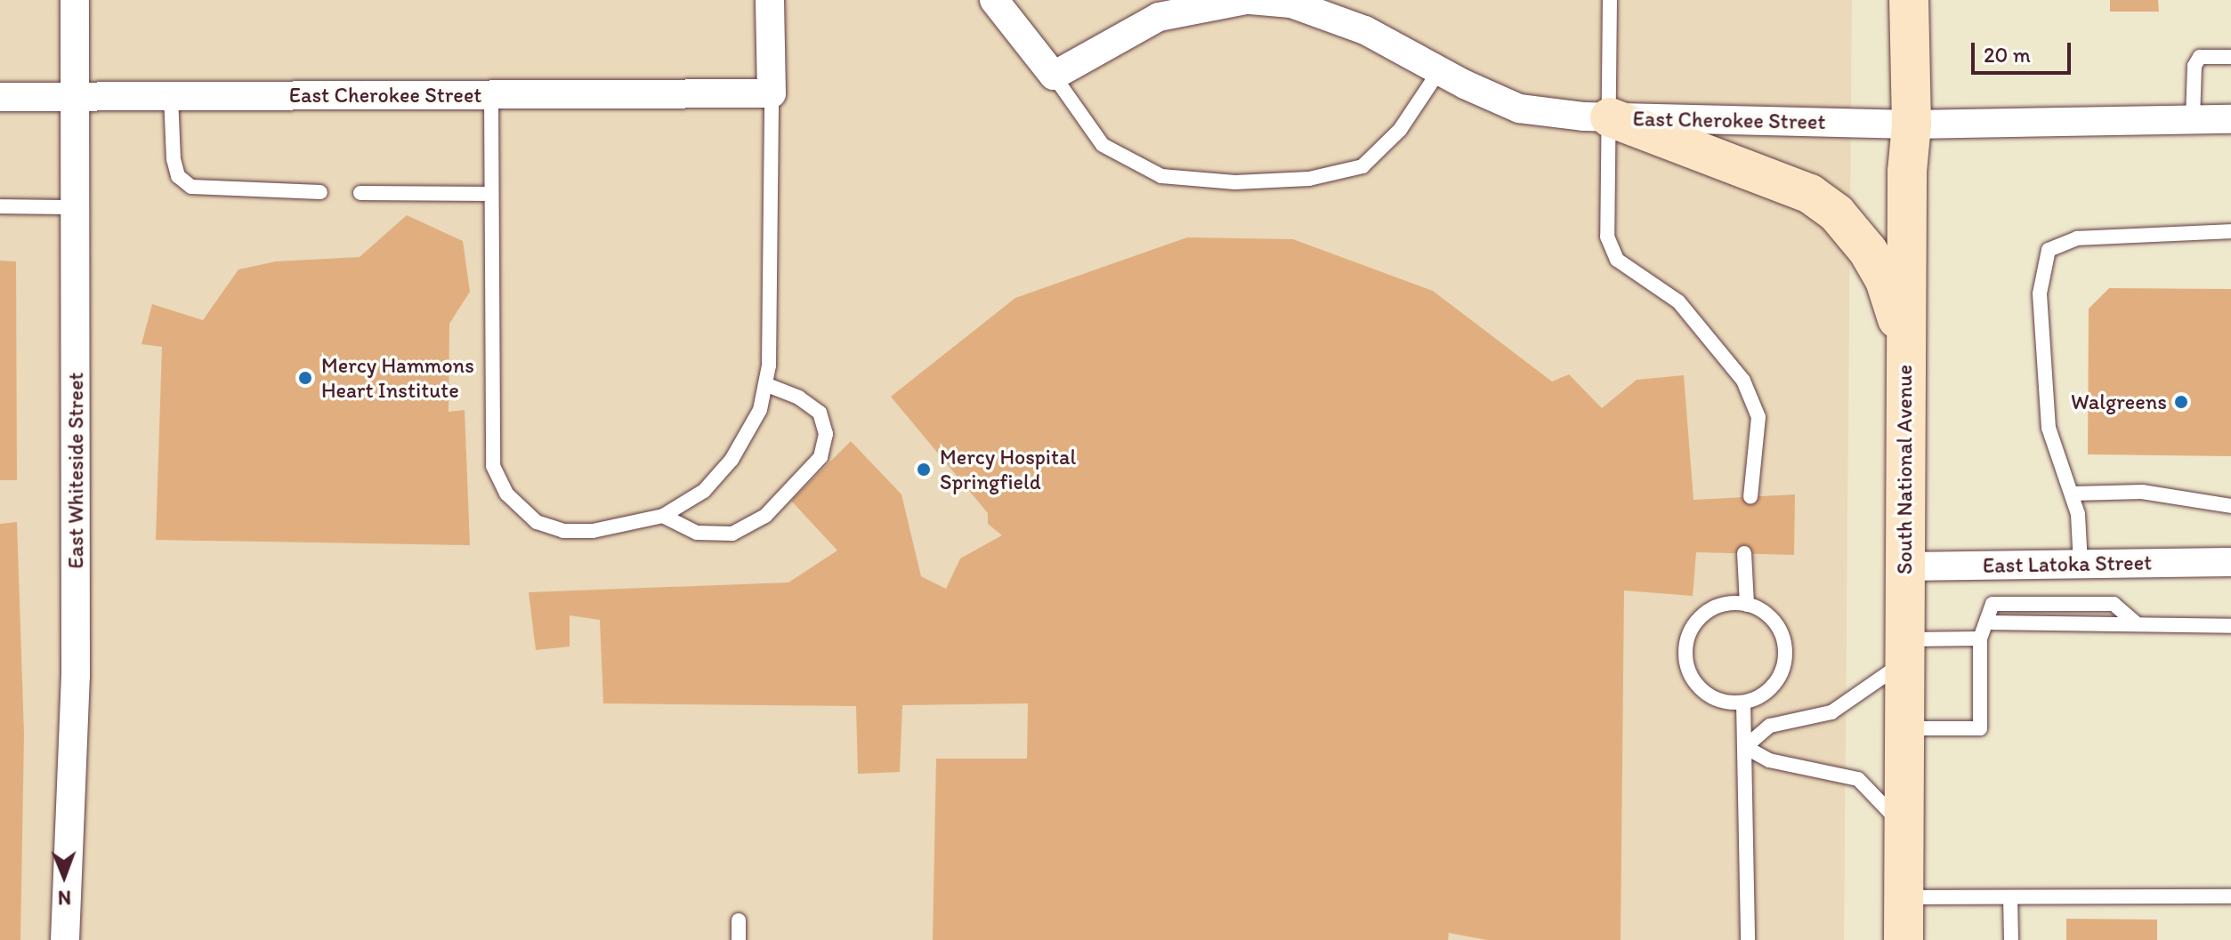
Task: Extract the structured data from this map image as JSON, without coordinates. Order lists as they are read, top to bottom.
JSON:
{
  "streets": {
    "main road": ["South National Avenue"],
    "street": ["East Cherokee Street", "East Whiteside Street", "East Latoka Street"]
  },
  "crossings": [
    ["East Cherokee Street", "South National Avenue"],
    ["East Cherokee Street", "East Whiteside Street"],
    ["South National Avenue", "East Latoka Street"]
  ],
  "places": ["Mercy Hammons Heart Institute", "Walgreens", "Mercy Hospital Springfield"],
  "scale_bar": "20 m",
  "north": "bottom"
}
